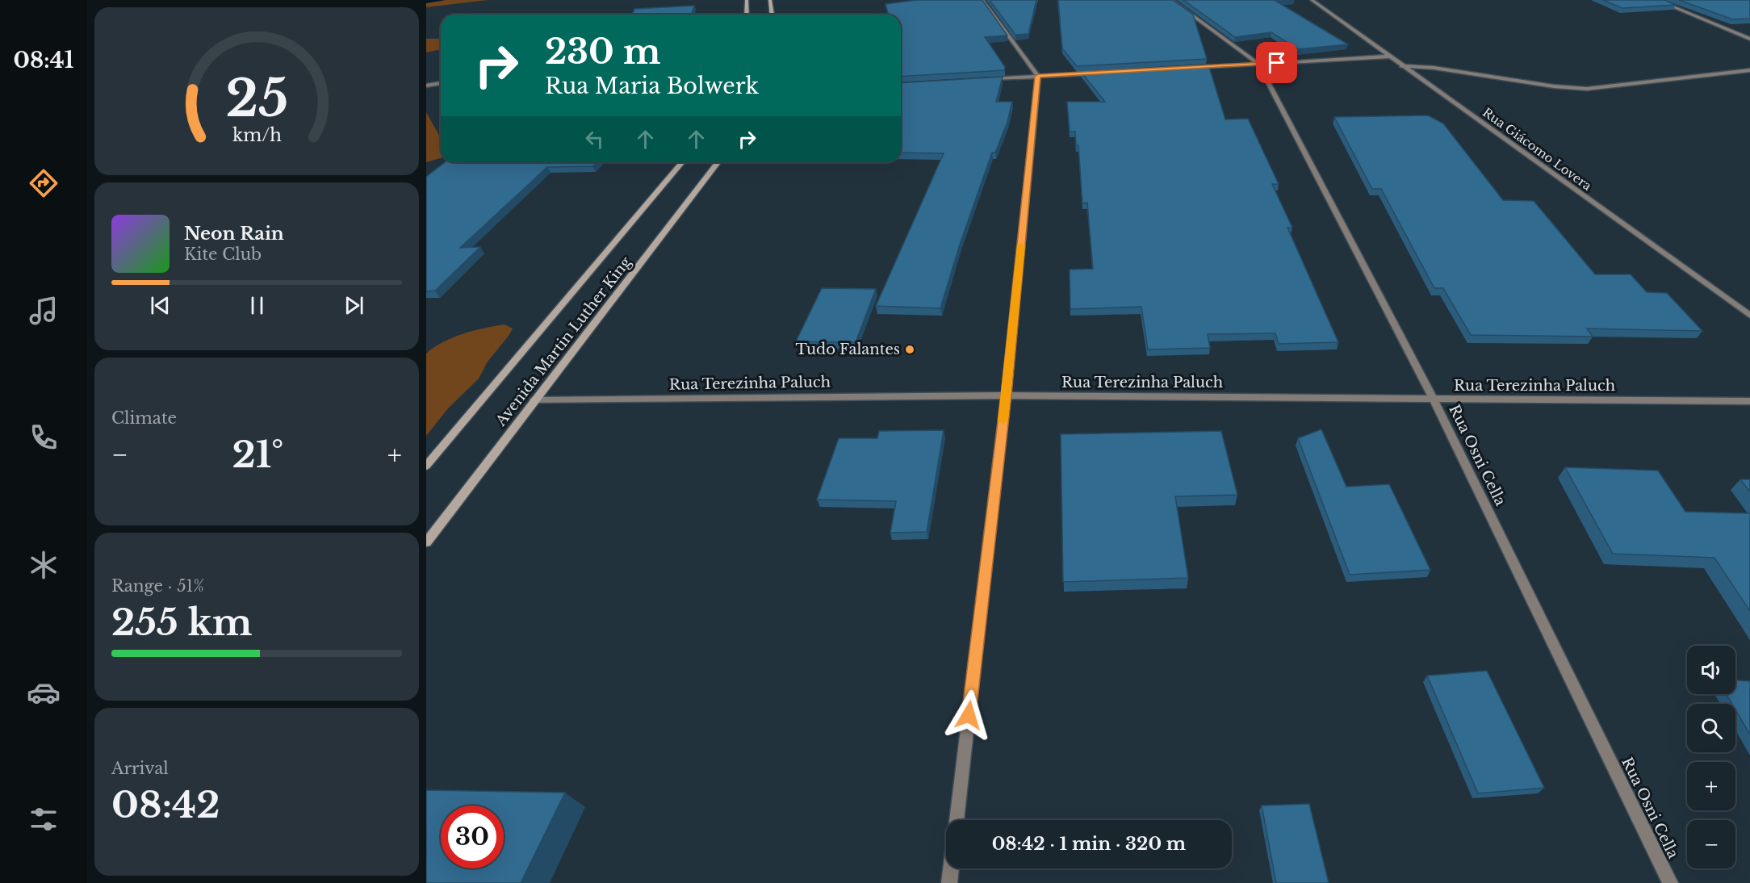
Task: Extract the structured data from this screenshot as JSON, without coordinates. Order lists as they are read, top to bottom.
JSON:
{
  "streets": {
    "main road": ["Avenida Martin Luther King"],
    "street": ["Rua Giácomo Lovera", "Rua Terezinha Paluch", "Rua Osni Cella"]
  },
  "crossings": [
    ["Avenida Martin Luther King", "Rua Terezinha Paluch"],
    ["Rua Terezinha Paluch", "Rua Osni Cella"]
  ],
  "places": ["Tudo Falantes"],
  "page": {
    "tabs": "08:41",
    "turn": ["230 m", "Rua Maria Bolwerk"],
    "song": ["Neon Rain", "Kite Club"],
    "tile": [
      "Climate",
      ["Range · 51%", "255 km"],
      ["Arrival", "08:42"]
    ],
    "heat": ["−", "21°", "+"],
    "map_buttons": ["+", "−"],
    "limit": "30",
    "trip": "08:42 · 1 min · 320 m",
    "gauge": ["25", "km/h"]
  }
}
